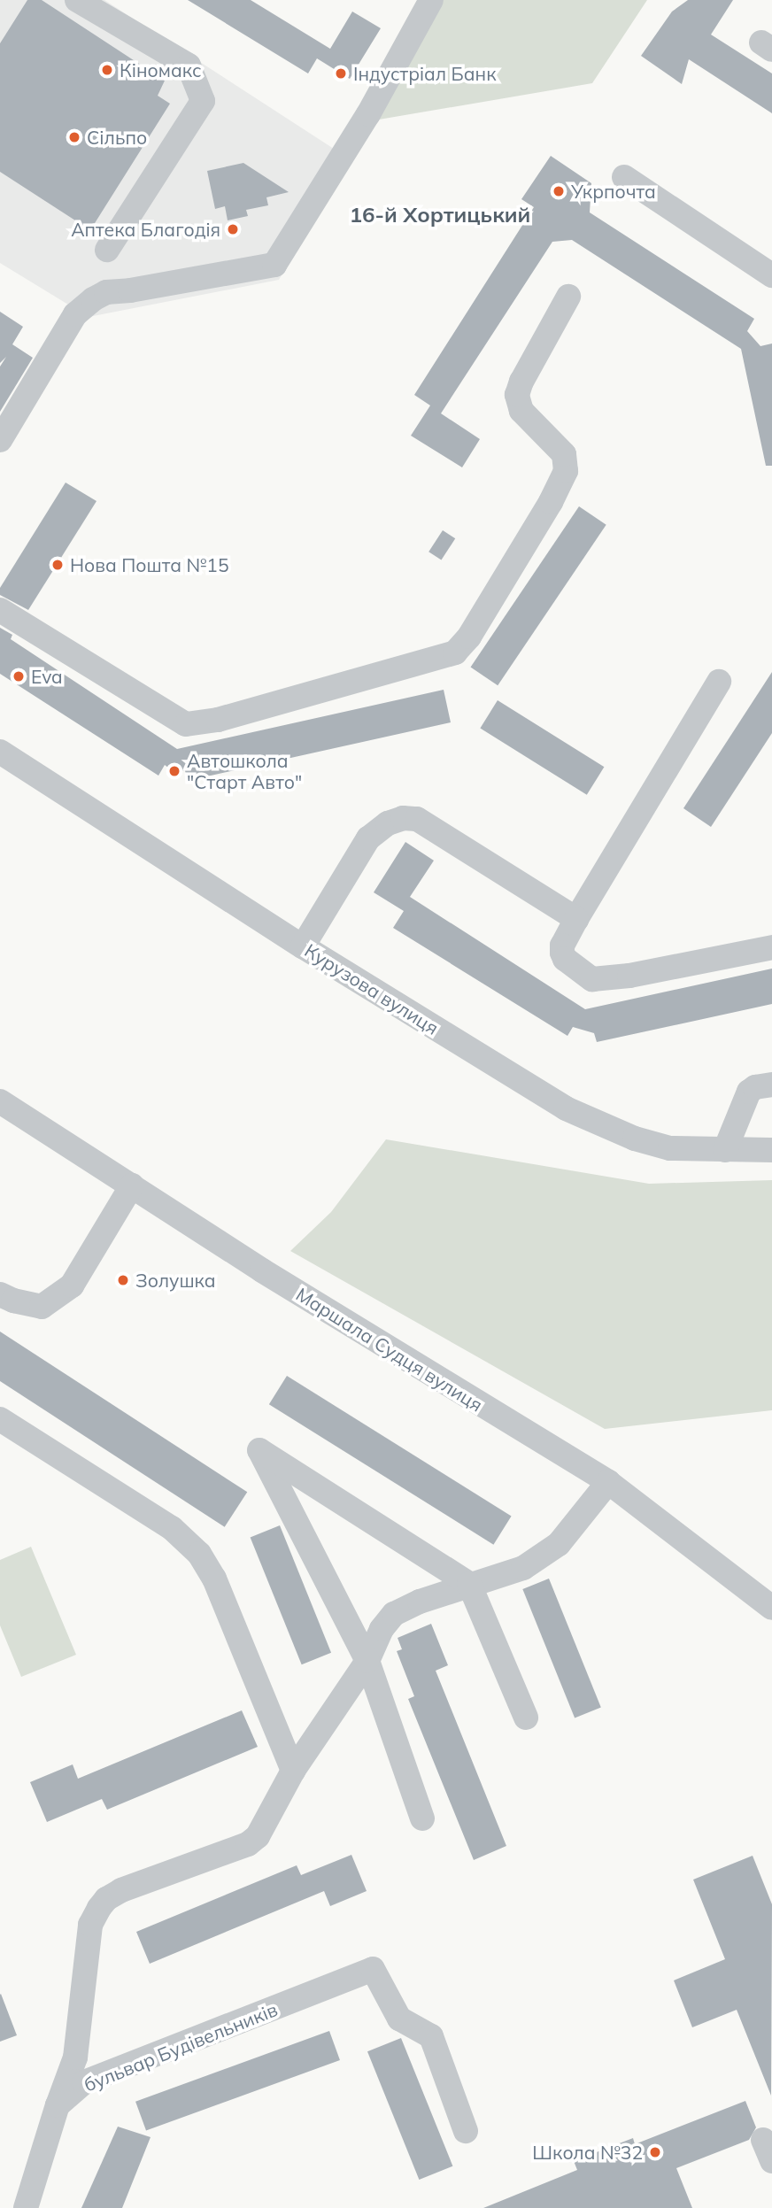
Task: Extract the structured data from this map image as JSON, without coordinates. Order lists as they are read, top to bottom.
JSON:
{
  "streets": {
    "street": ["Курузова вулиця", "Маршала Судця вулиця", "бульвар Будівельників"]
  },
  "districts": ["16-й Хортицький"],
  "places": [
    "Кіномакс",
    "Iндустрiал Банк",
    "Сільпо",
    "Укрпочта",
    "Аптека Благодiя",
    "Нова Пошта №15",
    "Eva",
    "Автошкола \"Старт Авто\"",
    "Золушка",
    "Школа №32"
  ]
}
